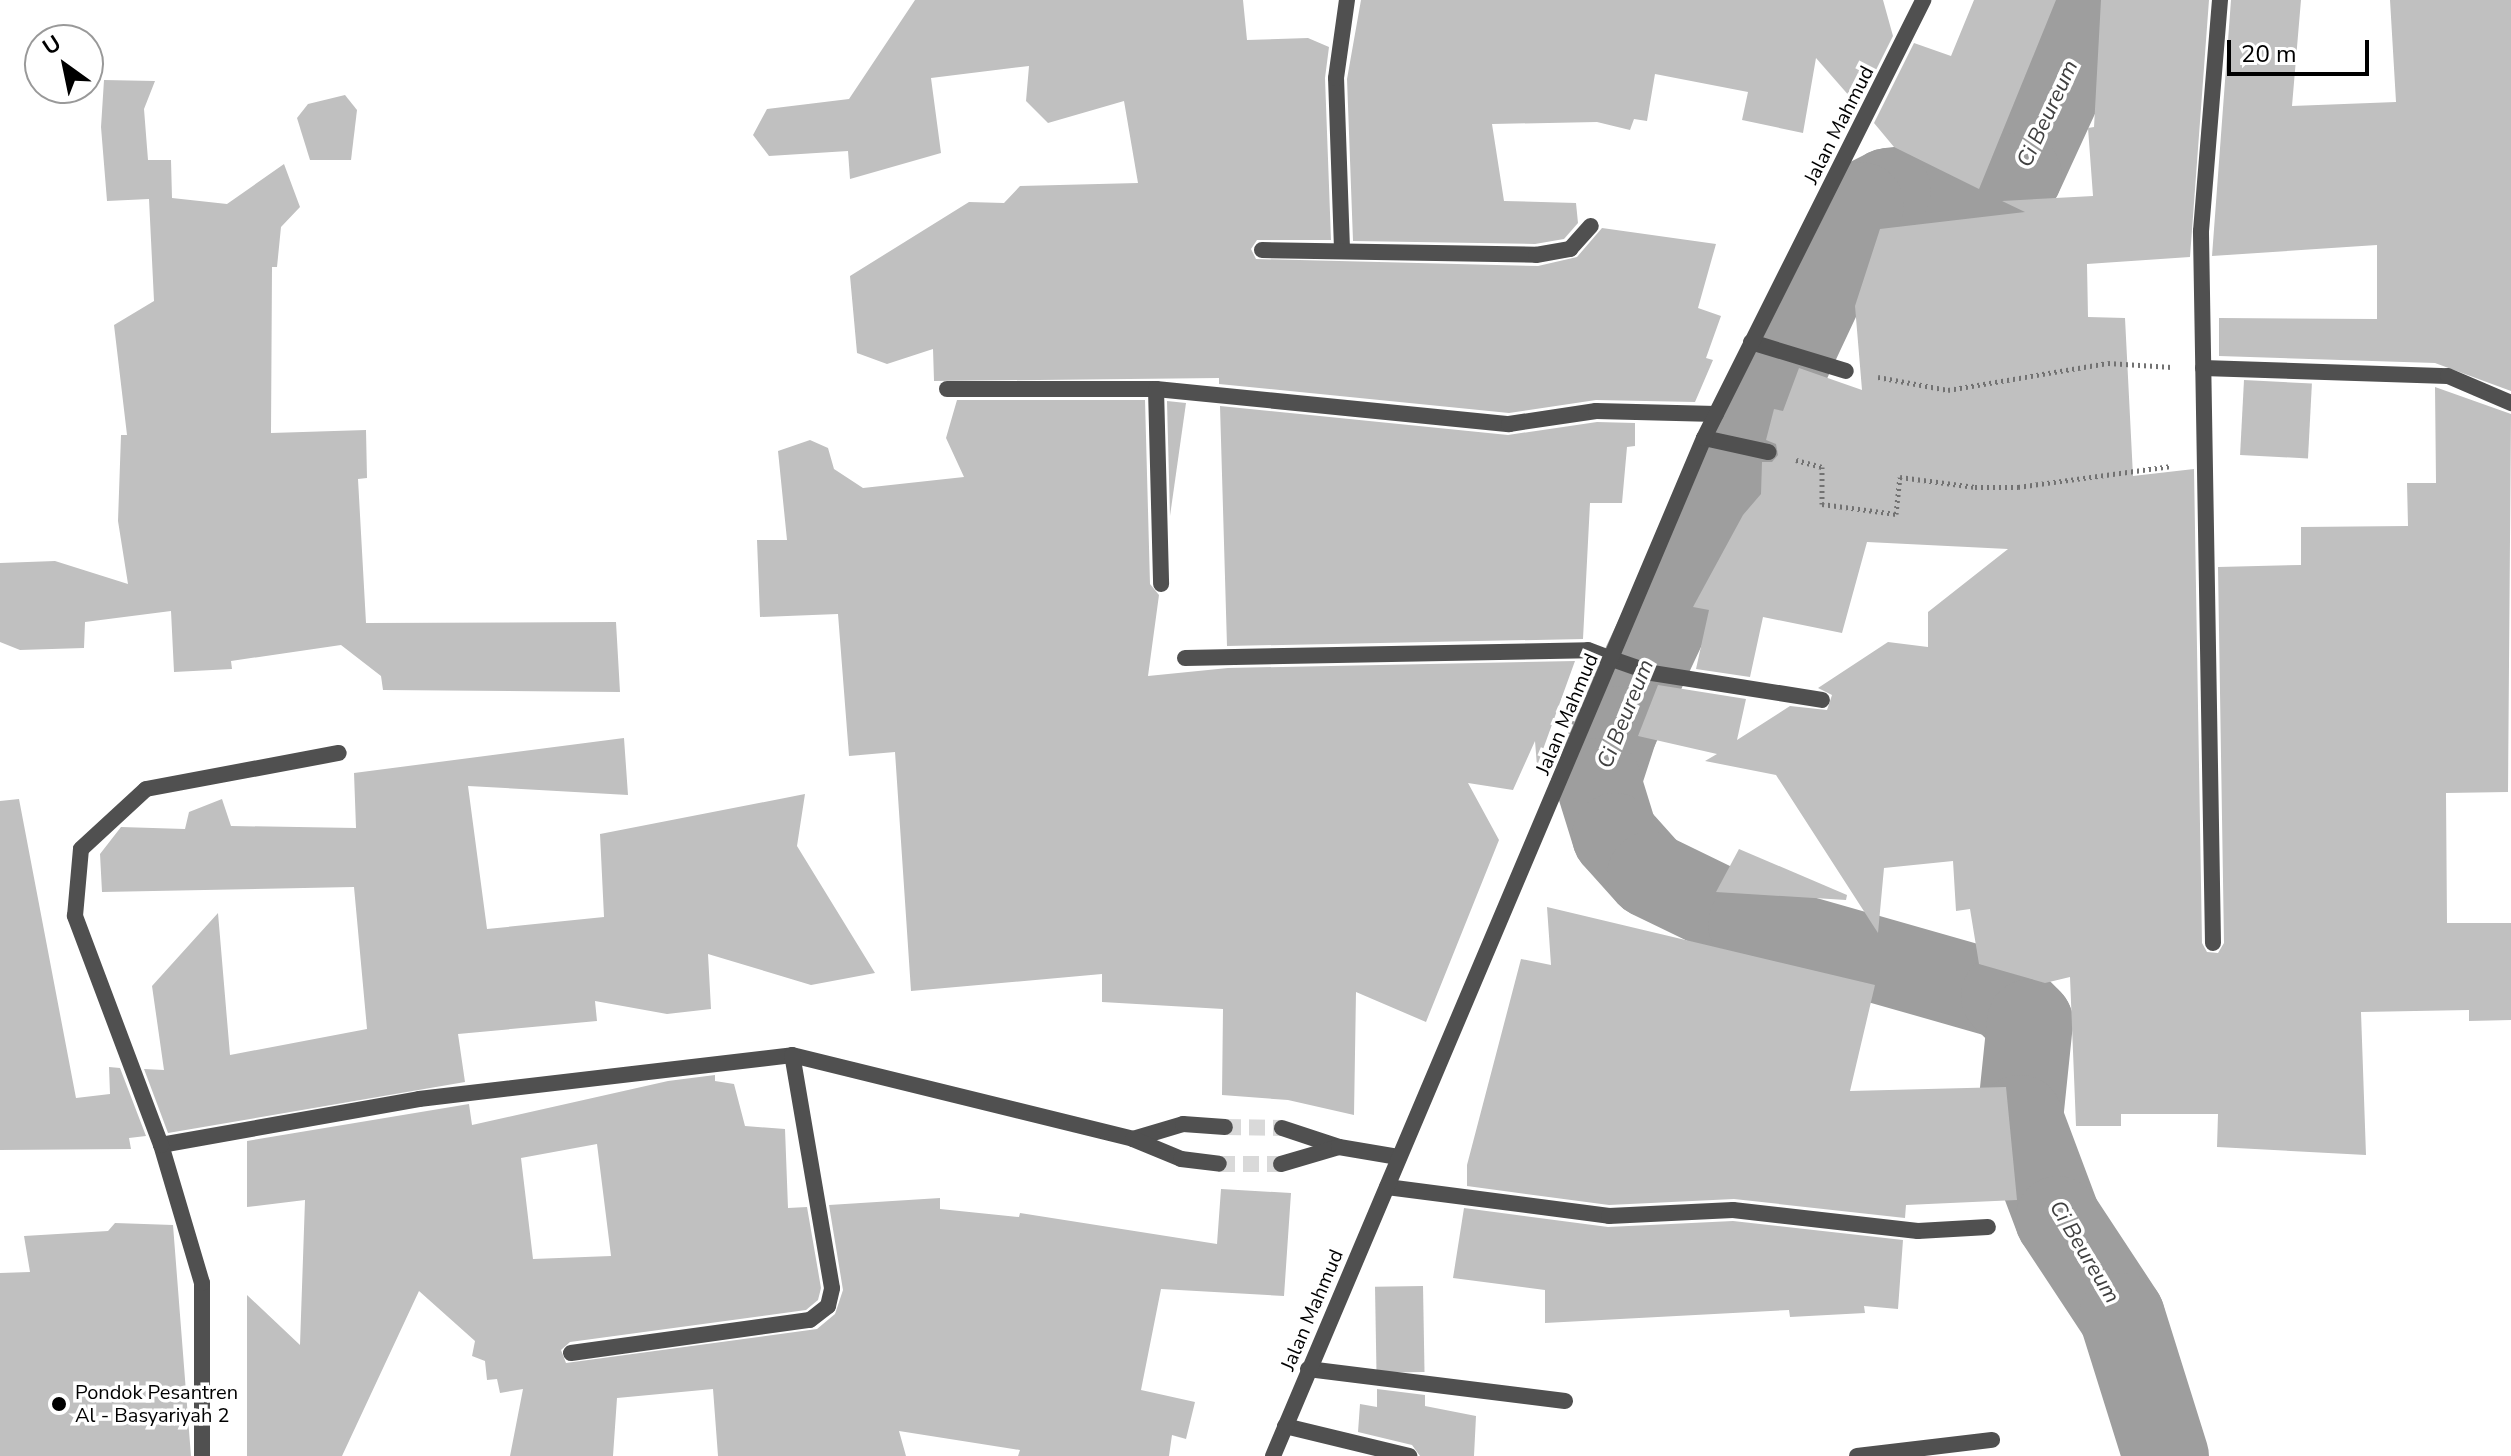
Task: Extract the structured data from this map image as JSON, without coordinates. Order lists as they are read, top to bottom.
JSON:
{
  "streets": {
    "street": ["Jalan Mahmud"]
  },
  "water": ["Ci Beureum"],
  "places": ["Pondok Pesantren Al - Basyariyah 2"],
  "scale_bar": "20 m",
  "north": "top left"
}
